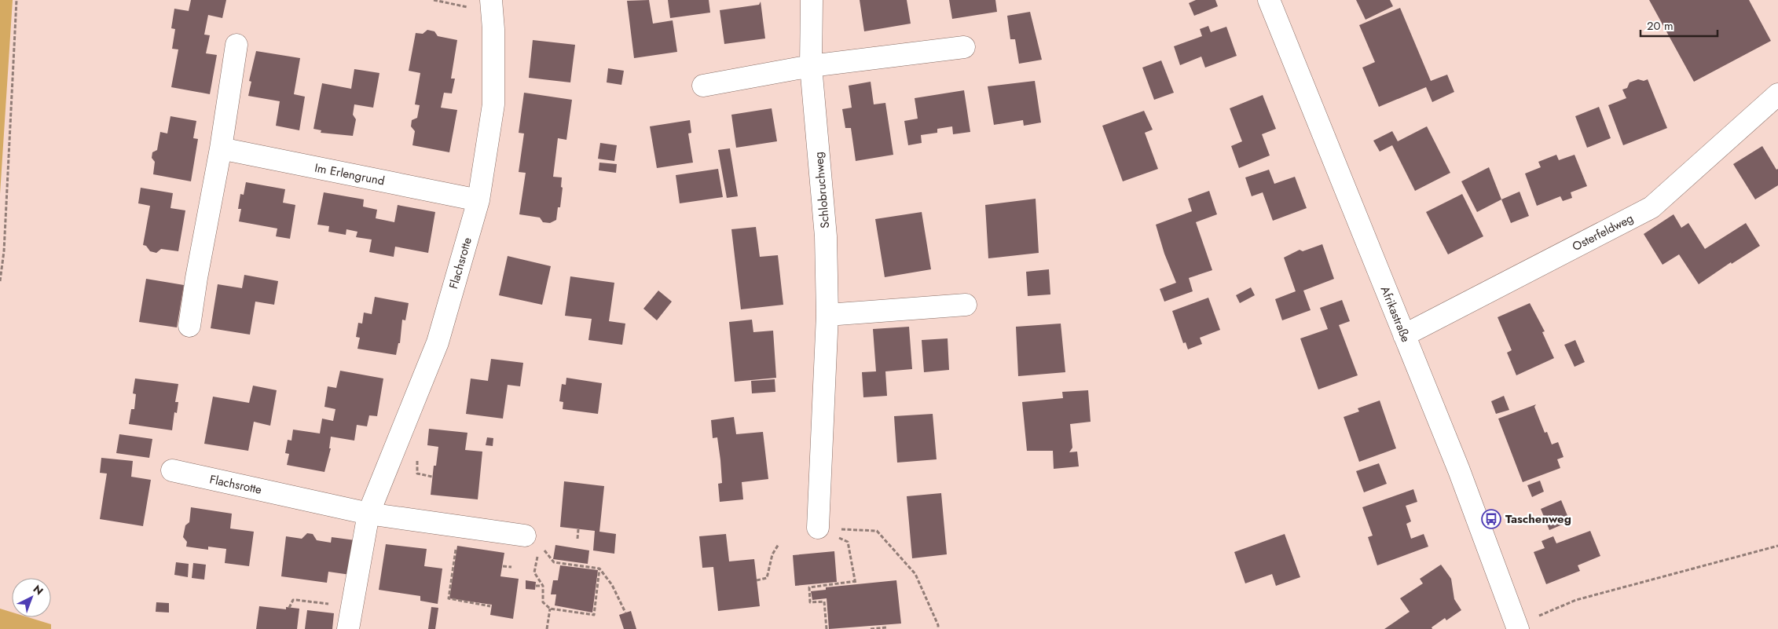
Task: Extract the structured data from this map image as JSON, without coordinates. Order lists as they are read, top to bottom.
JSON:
{
  "streets": {
    "street": [
      "Im Erlengrund",
      "Schlobruchweg",
      "Osterfeldweg",
      "Flachsrotte",
      "Afrikastraße"
    ]
  },
  "crossings": [
    ["Im Erlengrund", "Flachsrotte"],
    ["Osterfeldweg", "Afrikastraße"]
  ],
  "places": {
    "bus stop": ["Taschenweg"]
  },
  "scale_bar": "20 m",
  "north": "top right"
}
